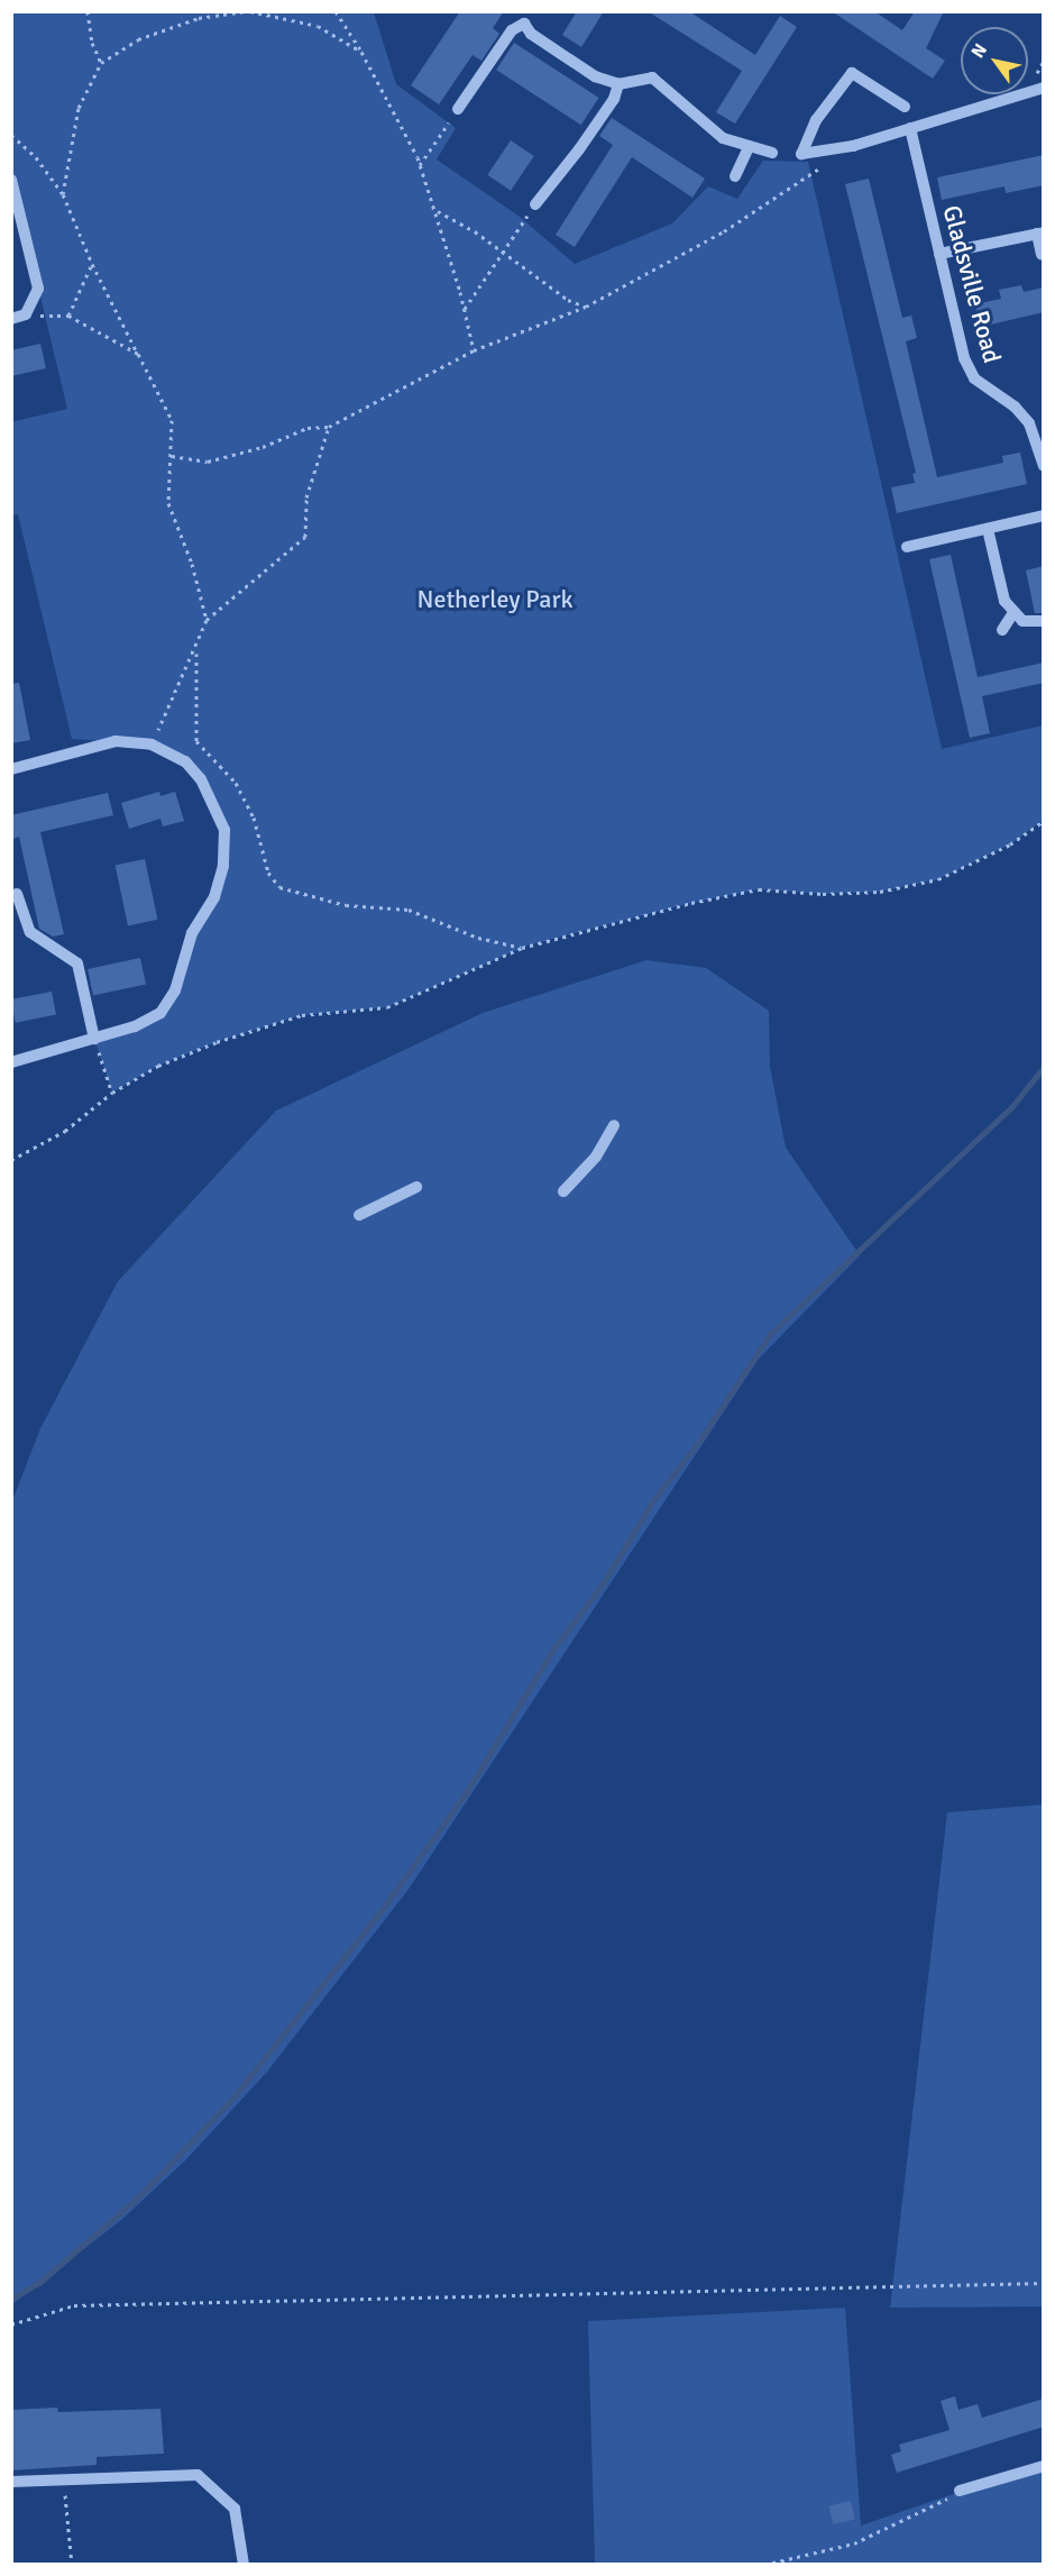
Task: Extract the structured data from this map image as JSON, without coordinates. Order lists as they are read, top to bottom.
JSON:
{
  "streets": {
    "street": ["Gladsville Road"]
  },
  "parks": ["Netherley Park"],
  "north": "top left"
}
